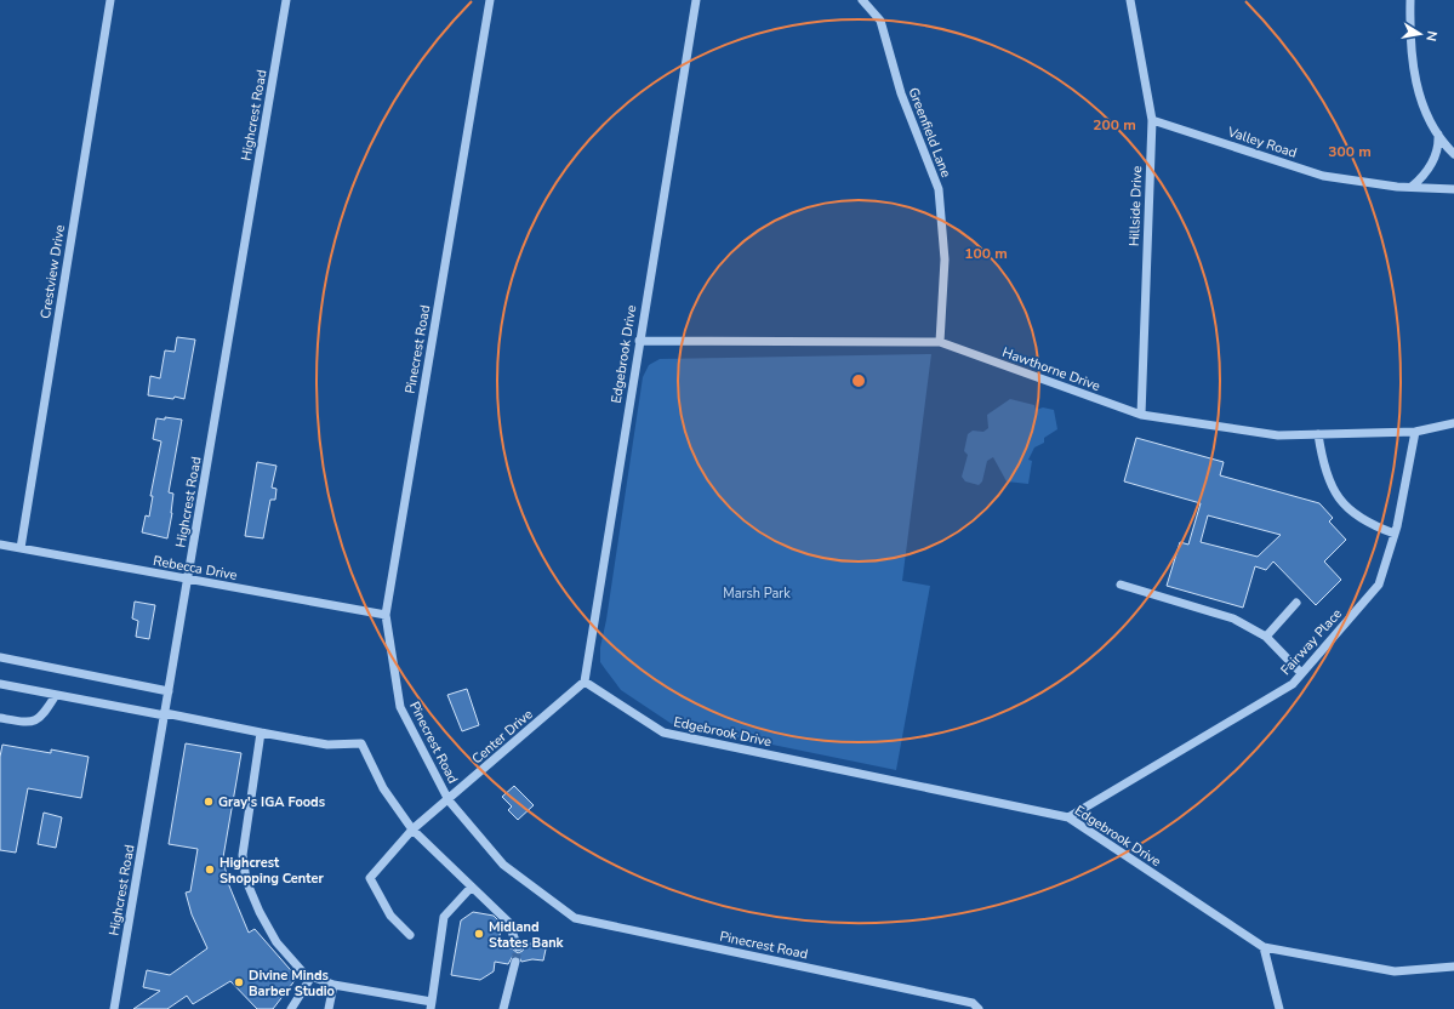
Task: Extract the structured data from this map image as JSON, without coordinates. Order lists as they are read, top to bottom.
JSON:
{
  "streets": {
    "street": [
      "Highcrest Road",
      "Greenfield Lane",
      "Valley Road",
      "Hillside Drive",
      "Crestview Drive",
      "Pinecrest Road",
      "Edgebrook Drive",
      "Hawthorne Drive",
      "Rebecca Drive",
      "Fairway Place",
      "Center Drive"
    ]
  },
  "crossings": [
    ["Highcrest Road", "Rebecca Drive"],
    ["Greenfield Lane", "Hawthorne Drive"],
    ["Valley Road", "Hillside Drive"],
    ["Hillside Drive", "Hawthorne Drive"],
    ["Crestview Drive", "Rebecca Drive"],
    ["Pinecrest Road", "Rebecca Drive"],
    ["Pinecrest Road", "Center Drive"],
    ["Edgebrook Drive", "Hawthorne Drive"],
    ["Edgebrook Drive", "Fairway Place"],
    ["Edgebrook Drive", "Center Drive"],
    ["Hawthorne Drive", "Fairway Place"]
  ],
  "parks": ["Marsh Park"],
  "places": [
    "Gray's IGA Foods",
    "Highcrest Shopping Center",
    "Midland States Bank",
    "Divine Minds Barber Studio"
  ],
  "north": "right",
  "rings": ["200 m", "300 m", "100 m"]
}
